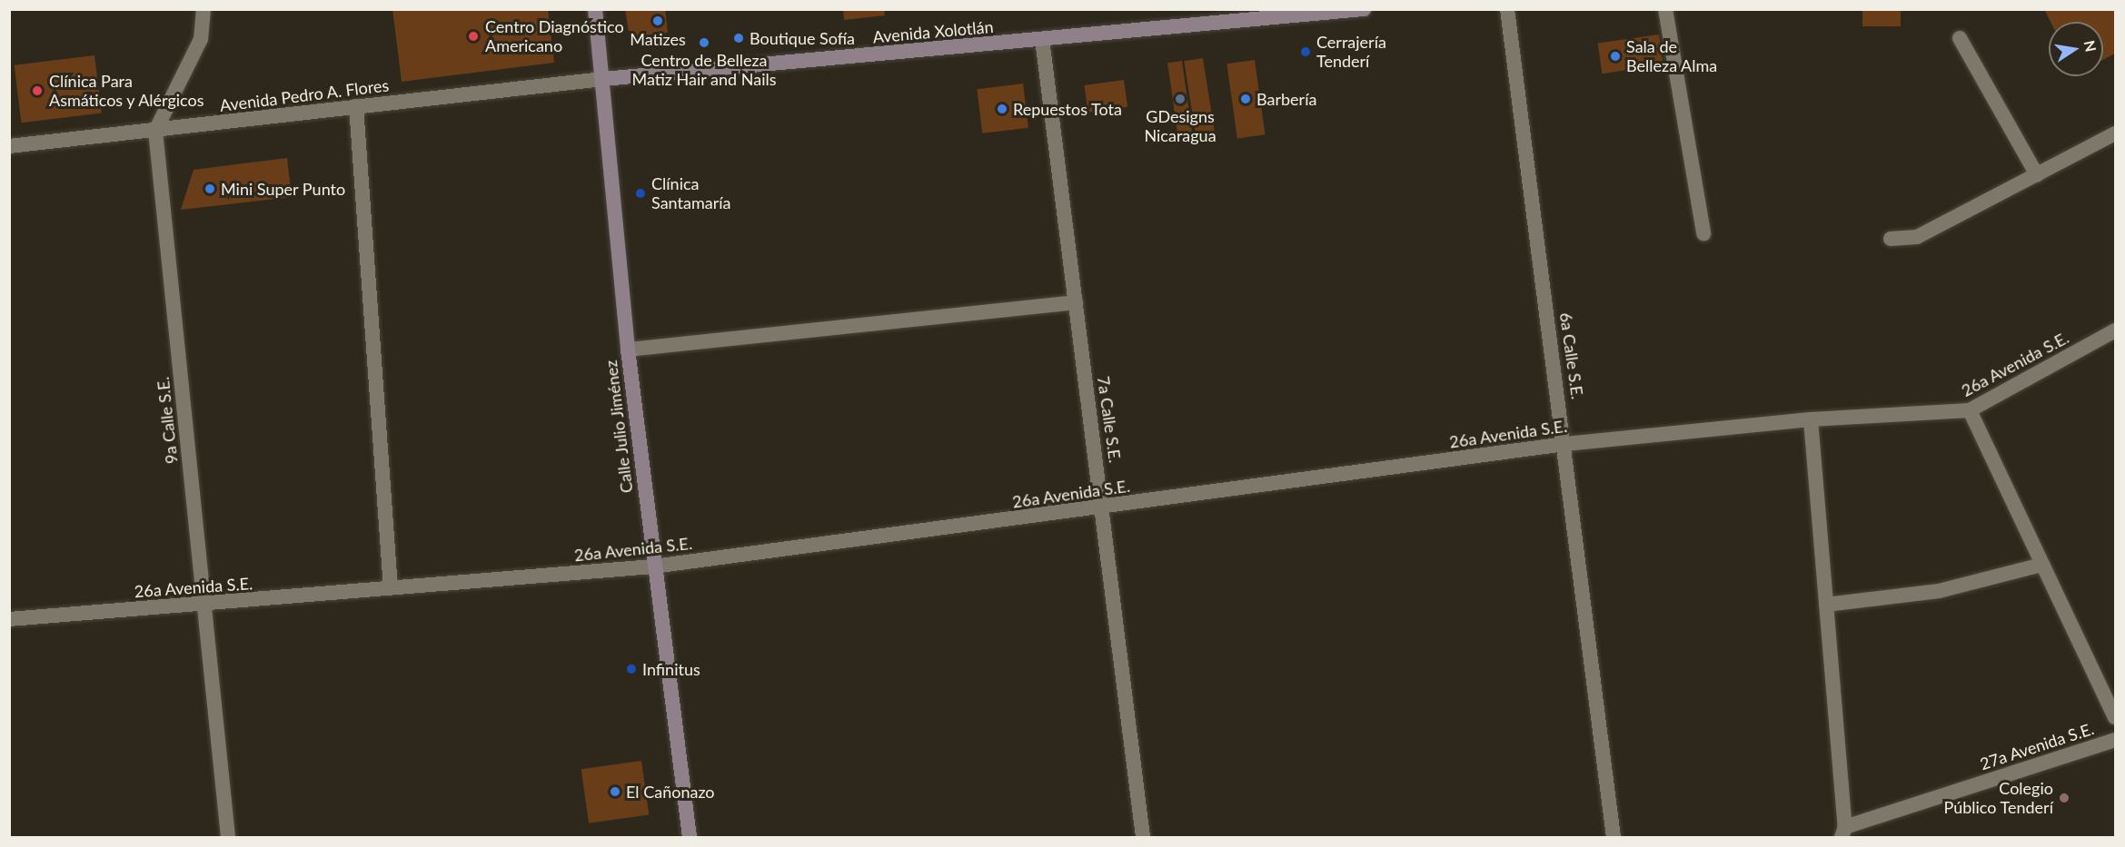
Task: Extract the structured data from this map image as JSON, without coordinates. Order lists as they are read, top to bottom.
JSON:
{
  "streets": {
    "main road": ["Avenida Xolotlán", "Calle Julio Jiménez"],
    "street": [
      "Avenida Pedro A. Flores",
      "6a Calle S.E.",
      "26a Avenida S.E.",
      "7a Calle S.E.",
      "9a Calle S.E.",
      "27a Avenida S.E."
    ]
  },
  "crossings": [
    ["Avenida Xolotlán", "Avenida Pedro A. Flores"],
    ["Avenida Xolotlán", "7a Calle S.E."],
    ["Avenida Xolotlán", "Calle Julio Jiménez"],
    ["Avenida Pedro A. Flores", "9a Calle S.E."],
    ["Avenida Pedro A. Flores", "Calle Julio Jiménez"],
    ["6a Calle S.E.", "26a Avenida S.E."],
    ["26a Avenida S.E.", "7a Calle S.E."],
    ["26a Avenida S.E.", "9a Calle S.E."],
    ["26a Avenida S.E.", "Calle Julio Jiménez"]
  ],
  "places": [
    "Matizes",
    "Centro Diagnóstico Americano",
    "Boutique Sofía",
    "Centro de Belleza Matiz Hair and Nails",
    "Cerrajería Tenderí",
    "Sala de Belleza Alma",
    "Clínica Para Asmáticos y Alérgicos",
    "GDesigns Nicaragua",
    "Barbería",
    "Repuestos Tota",
    "Mini Super Punto",
    "Clínica Santamaría",
    "Infinitus",
    "El Cañonazo",
    "Colegio Público Tenderí"
  ],
  "north": "right"
}
